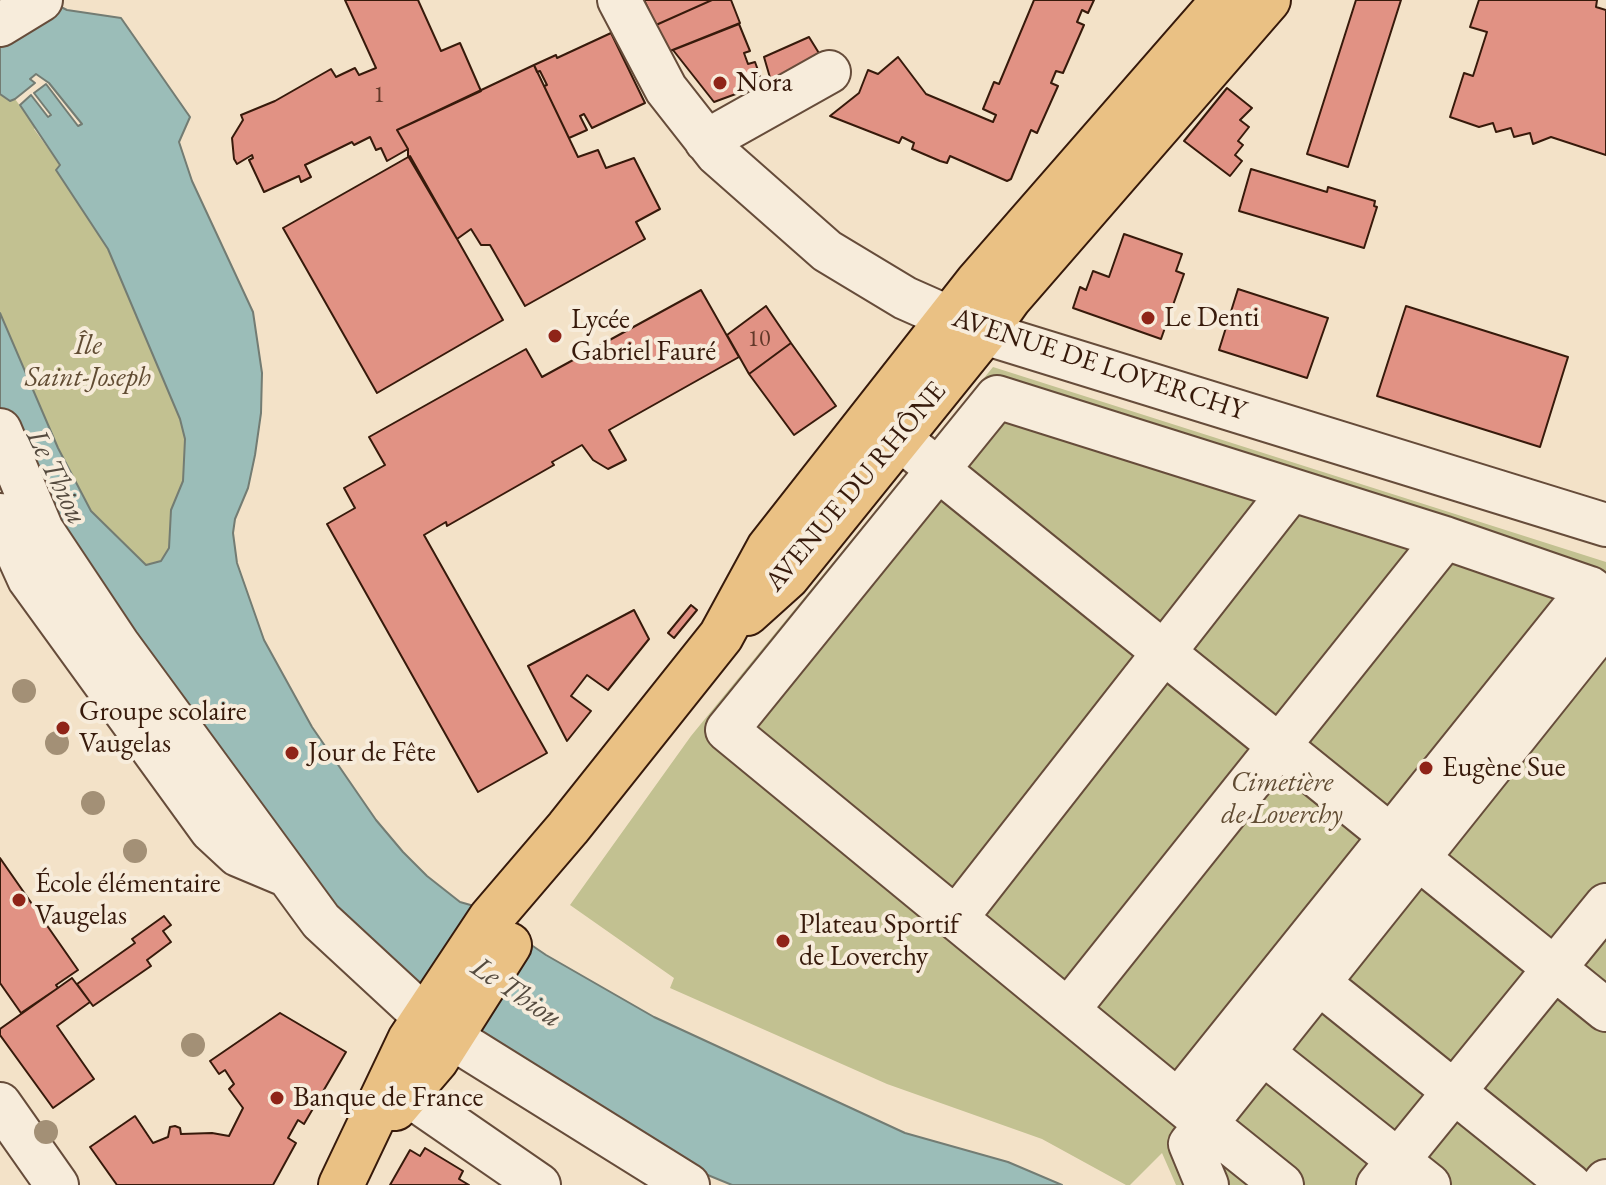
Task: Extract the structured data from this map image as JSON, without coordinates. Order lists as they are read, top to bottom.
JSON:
{
  "streets": {
    "main road": ["AVENUE DU RHÔNE"],
    "street": ["AVENUE DE LOVERCHY"]
  },
  "crossings": [
    ["AVENUE DE LOVERCHY", "AVENUE DU RHÔNE"]
  ],
  "water": ["Le Thiou"],
  "parks": ["Île Saint-Joseph", "Cimetière de Loverchy"],
  "places": [
    "Nora",
    "Le Denti",
    "Lycée Gabriel Fauré",
    "Groupe scolaire Vaugelas",
    "Jour de Fête",
    "Eugène Sue",
    "École élémentaire Vaugelas",
    "Plateau Sportif de Loverchy",
    "Banque de France"
  ],
  "house_numbers": ["1", "10"]
}
